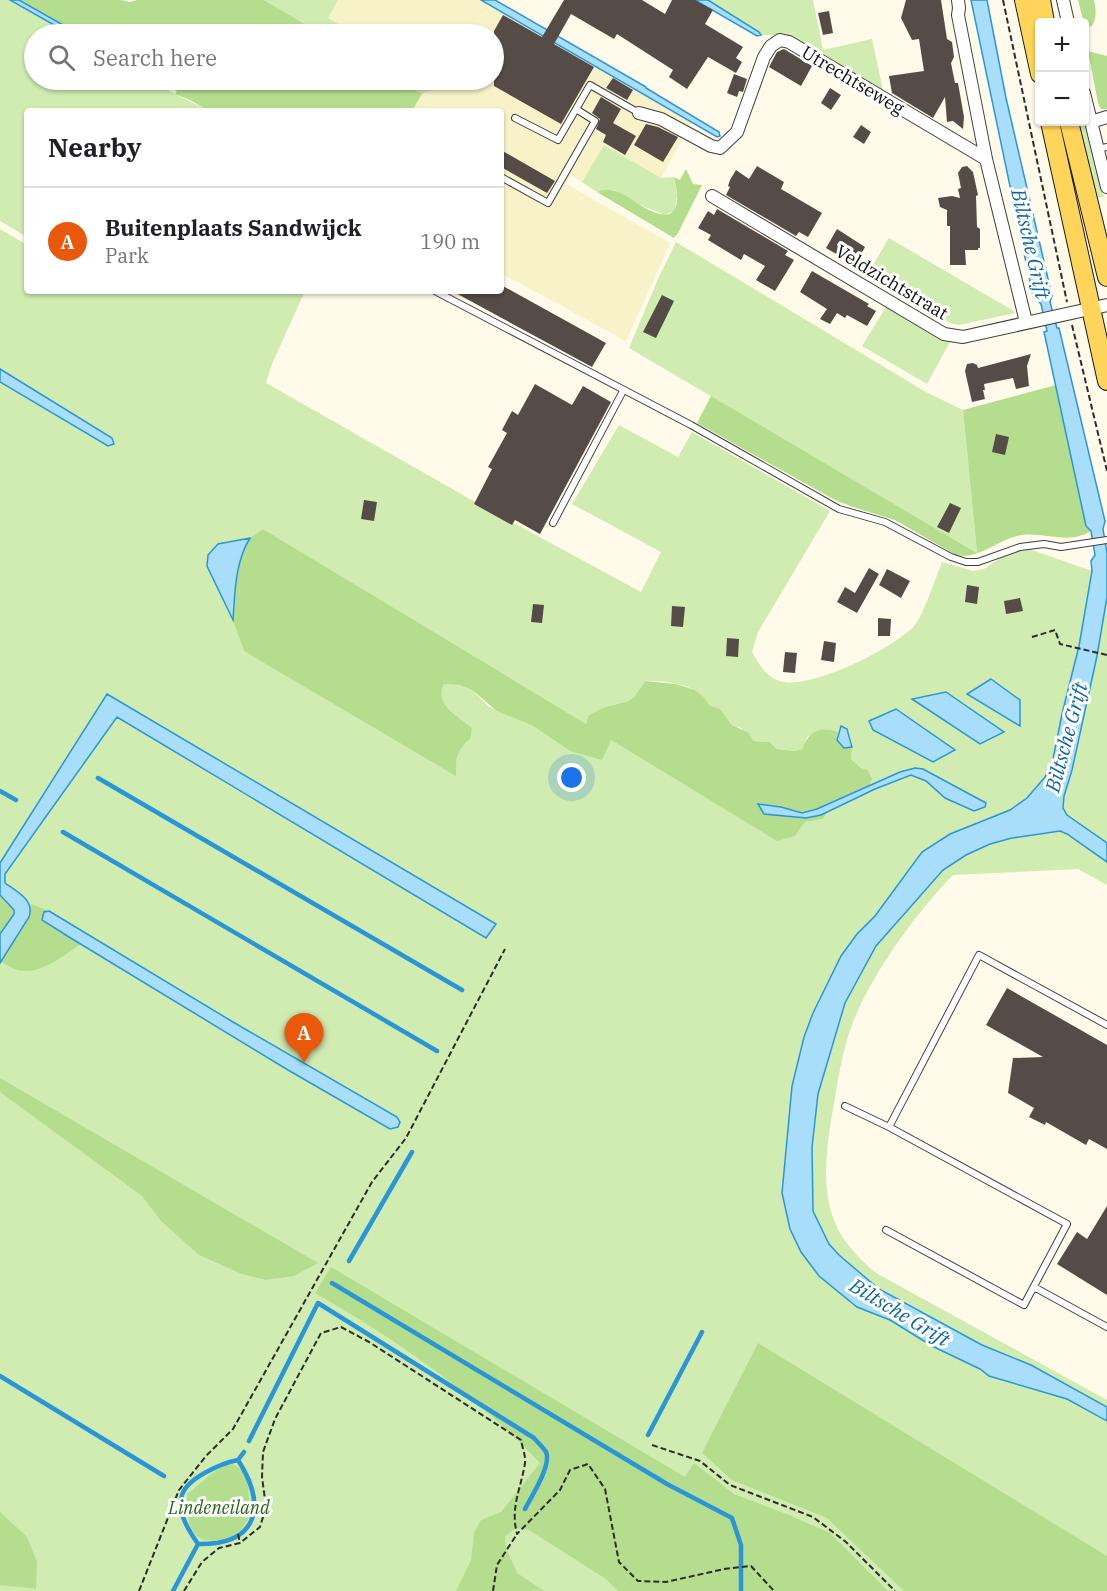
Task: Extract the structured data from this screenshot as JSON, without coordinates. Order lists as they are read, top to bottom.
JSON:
{
  "streets": {
    "street": ["Utrechtseweg", "Veldzichtstraat"]
  },
  "water": ["Biltsche Grift"],
  "parks": ["Lindeneiland"],
  "page": {
    "map_buttons": ["+", "−"],
    "search": "Search here",
    "heading": "Nearby",
    "list": [
      {
        "mark": "A",
        "name": "Buitenplaats Sandwijck",
        "note": "Park",
        "value": "190 m"
      }
    ],
    "pins": "A"
  }
}
